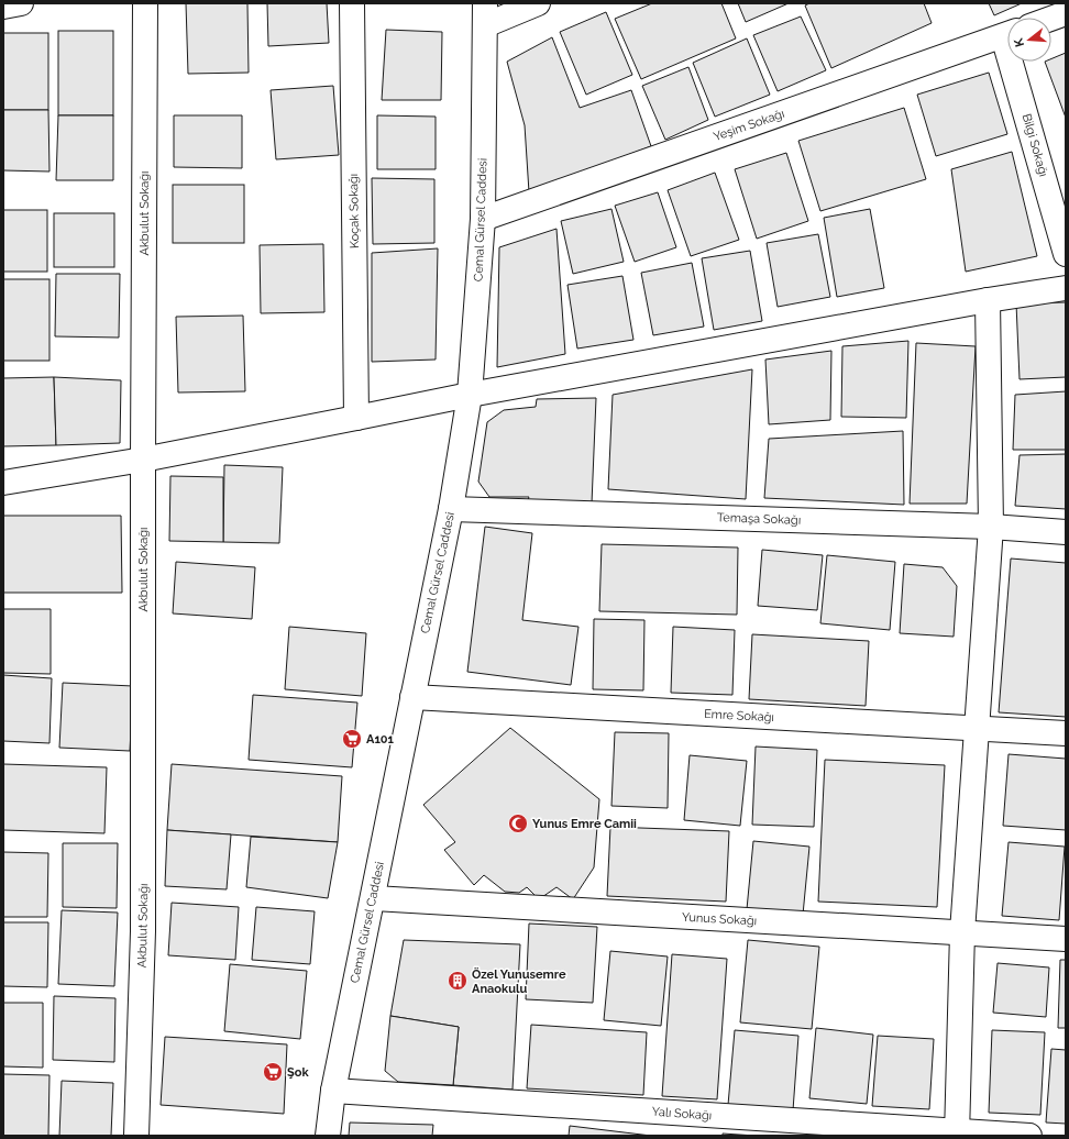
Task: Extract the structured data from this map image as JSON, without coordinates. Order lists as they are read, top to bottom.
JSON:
{
  "streets": {
    "street": [
      "Yeşim Sokağı",
      "Bilgi Sokağı",
      "Koçak Sokağı",
      "Akbulut Sokağı",
      "Cemal Gürsel Caddesi",
      "Temaşa Sokağı",
      "Emre Sokağı",
      "Yunus Sokağı",
      "Yalı Sokağı"
    ]
  },
  "crossings": [
    ["Yeşim Sokağı", "Cemal Gürsel Caddesi"],
    ["Cemal Gürsel Caddesi", "Temaşa Sokağı"],
    ["Cemal Gürsel Caddesi", "Emre Sokağı"],
    ["Cemal Gürsel Caddesi", "Yunus Sokağı"],
    ["Cemal Gürsel Caddesi", "Yalı Sokağı"]
  ],
  "places": {
    "supermarket": ["A101", "Şok"],
    "mosque": ["Yunus Emre Camii"],
    "building": ["Özel Yunusemre Anaokulu"]
  },
  "north": "left"
}
